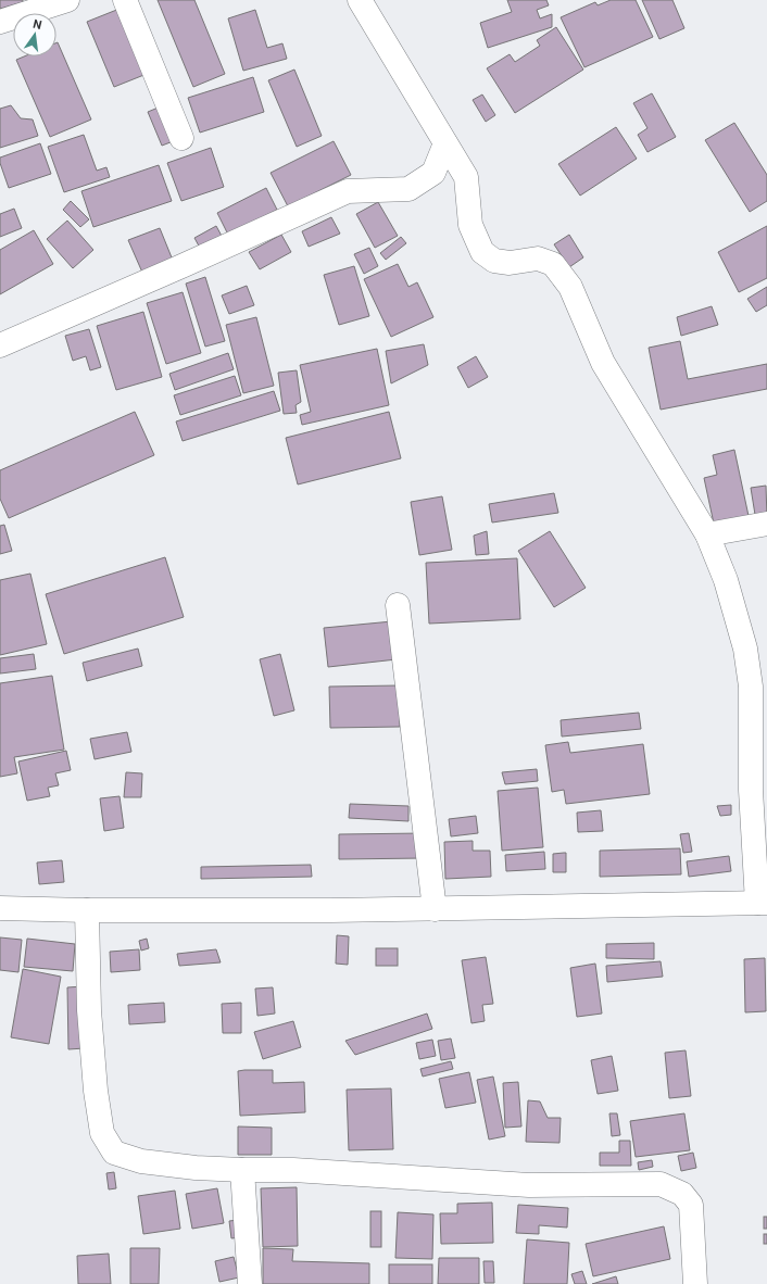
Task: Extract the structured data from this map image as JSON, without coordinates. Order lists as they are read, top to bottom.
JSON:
{
  "north": "top"
}
